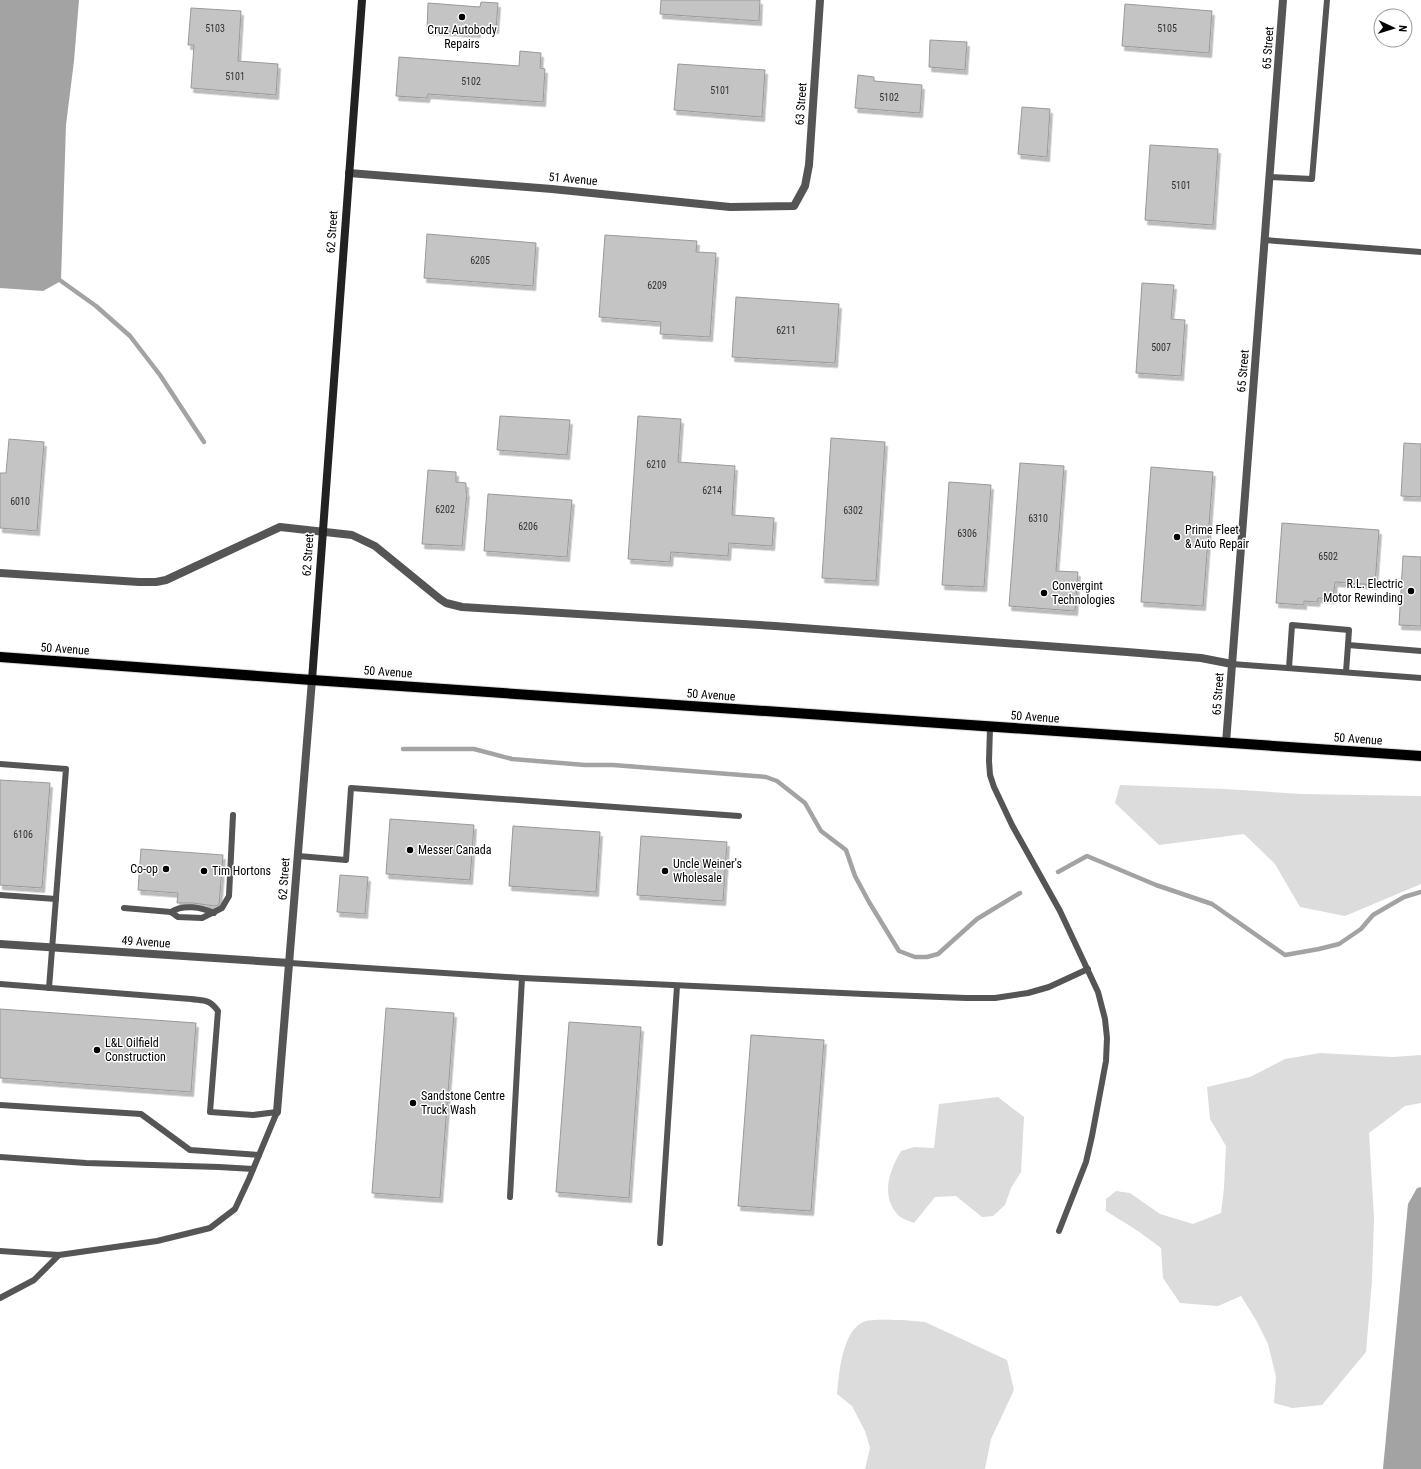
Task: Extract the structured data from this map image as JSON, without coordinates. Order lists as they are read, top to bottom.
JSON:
{
  "streets": {
    "main road": ["62 Street", "50 Avenue"],
    "street": [
      "65 Street",
      "63 Street",
      "51 Avenue",
      "49 Avenue"
    ]
  },
  "crossings": [
    ["65 Street", "50 Avenue"],
    ["63 Street", "51 Avenue"],
    ["51 Avenue", "62 Street"],
    ["62 Street", "50 Avenue"],
    ["62 Street", "49 Avenue"]
  ],
  "places": [
    "Cruz Autobody Repairs",
    "Prime Fleet & Auto Repair",
    "R.L. Electric Motor Rewinding",
    "Convergint Technologies",
    "Messer Canada",
    "Co-op",
    "Tim Hortons",
    "Uncle Weiner's Wholesale",
    "L&L Oilfield Construction",
    "Sandstone Centre Truck Wash"
  ],
  "house_numbers": [
    "5103",
    "5105",
    "5101",
    "5102",
    "5101",
    "5102",
    "5101",
    "6205",
    "6209",
    "6211",
    "5007",
    "6210",
    "6214",
    "6010",
    "6202",
    "6302",
    "6310",
    "6206",
    "6306",
    "6502",
    "6106"
  ],
  "north": "right"
}
